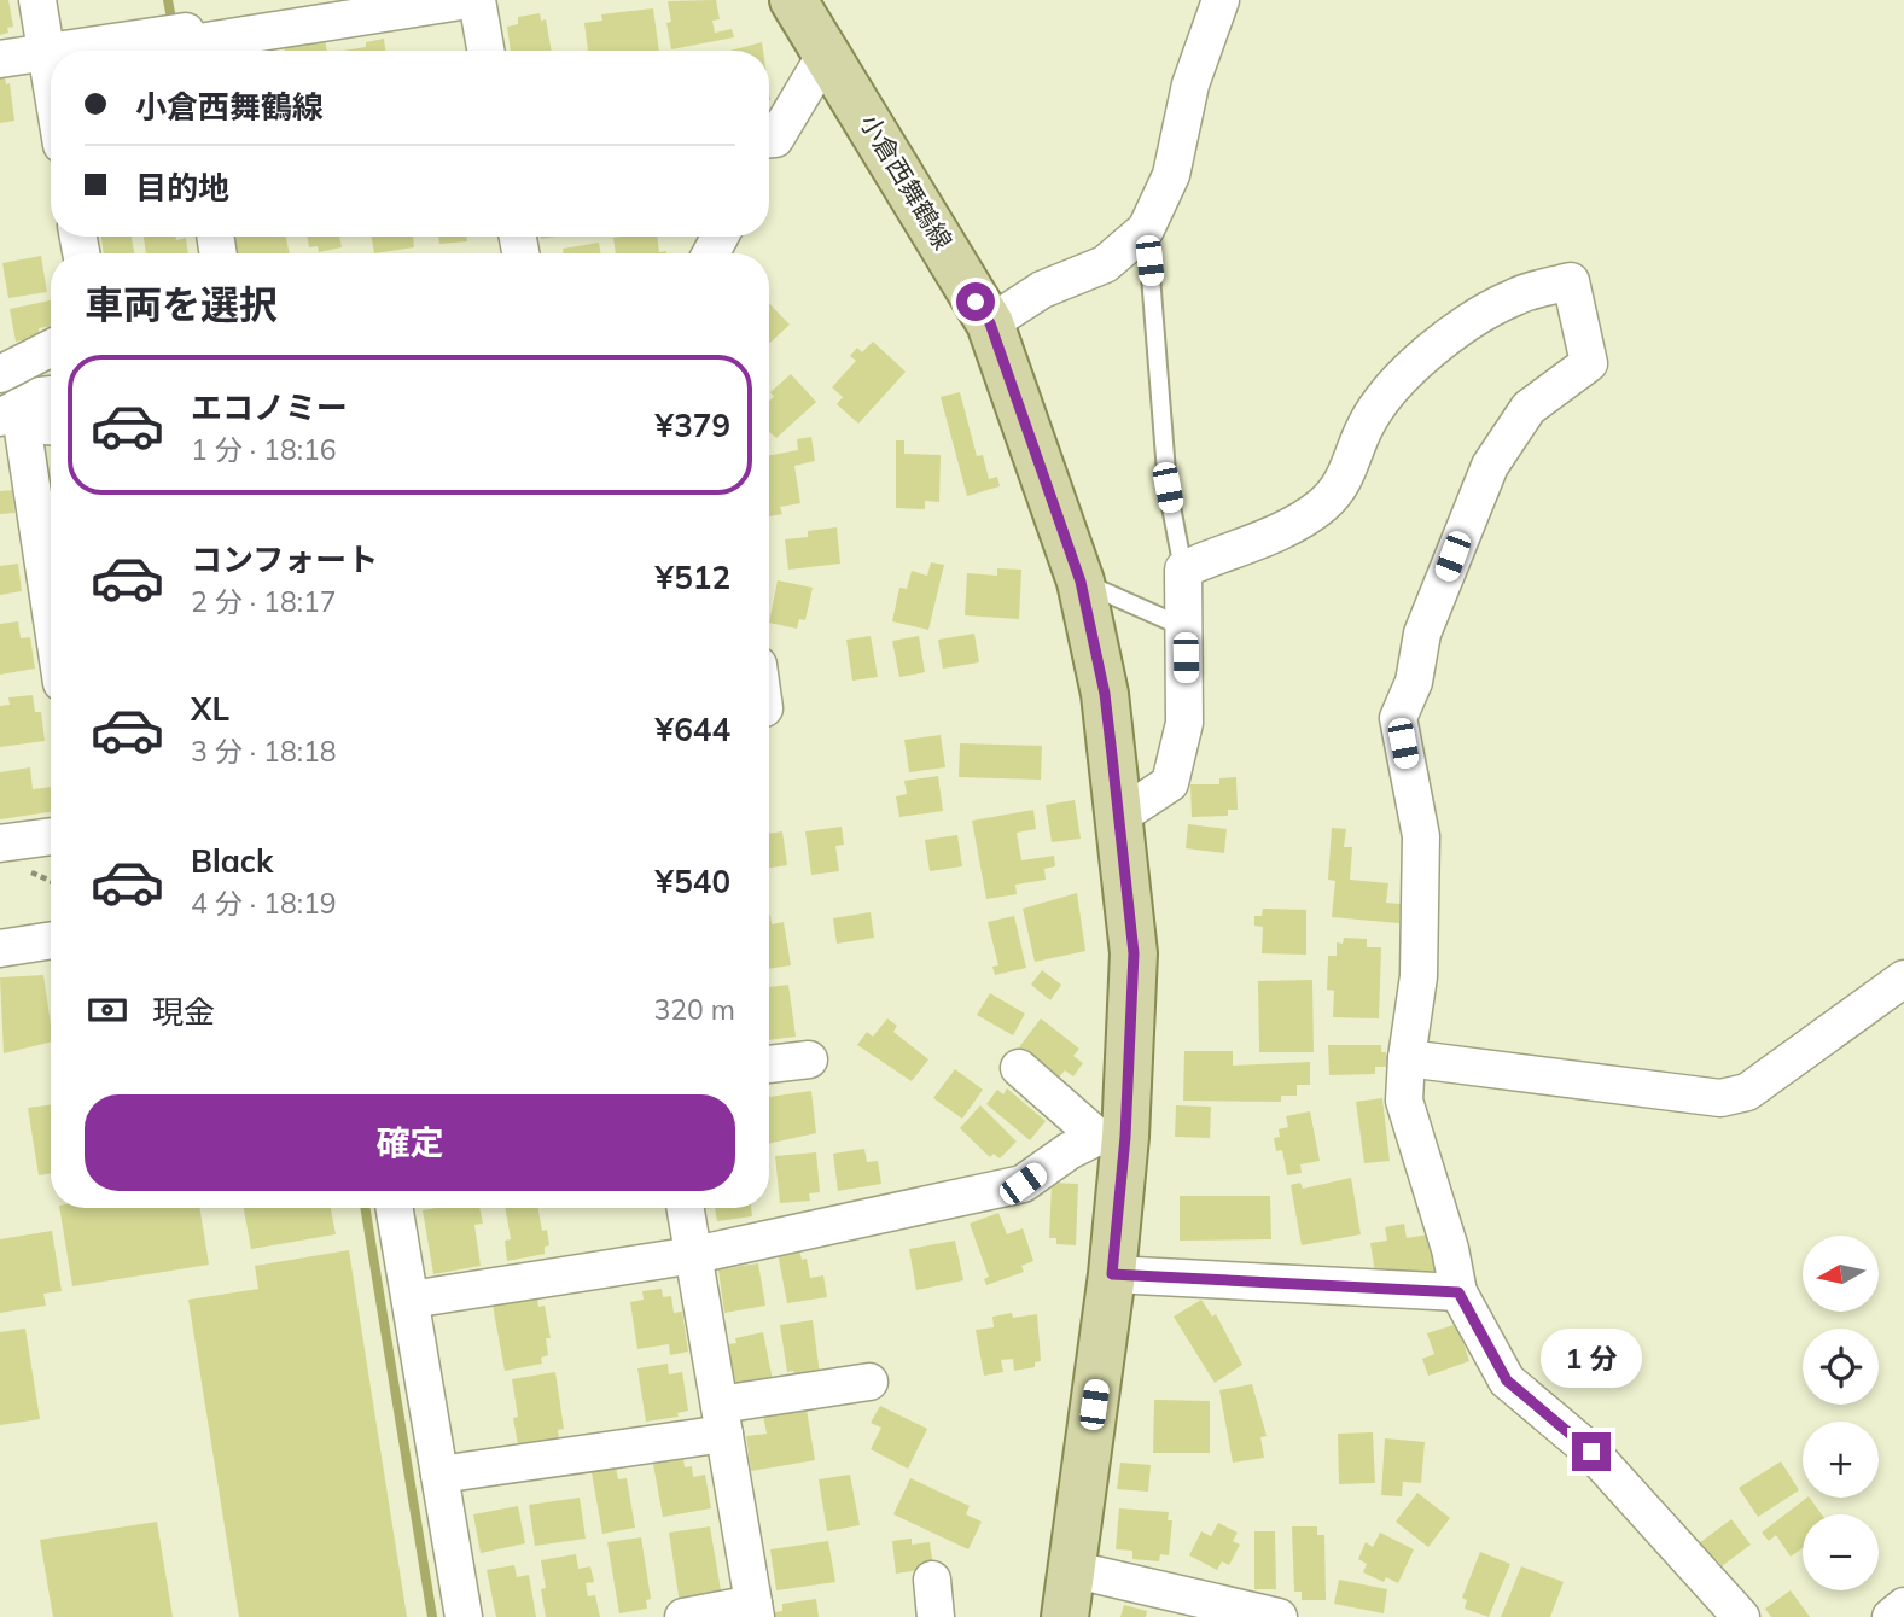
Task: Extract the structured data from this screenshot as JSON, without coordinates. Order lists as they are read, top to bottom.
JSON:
{
  "streets": {
    "main road": ["小倉西舞鶴線"]
  },
  "north": "left",
  "page": {
    "banner": ["小倉西舞鶴線", "目的地"],
    "heading": "車両を選択",
    "list": [
      {
        "name": "エコノミー",
        "note": "1 分 · 18:16",
        "value": "¥379"
      },
      {
        "name": "コンフォート",
        "note": "2 分 · 18:17",
        "value": "¥512"
      },
      {
        "name": "XL",
        "note": "3 分 · 18:18",
        "value": "¥644"
      },
      {
        "name": "Black",
        "note": "4 分 · 18:19",
        "value": "¥540"
      }
    ],
    "pay": ["現金", "320 m"],
    "buttons": "確定",
    "map_buttons": ["+", "−"],
    "bubble": "1 分"
  }
}
